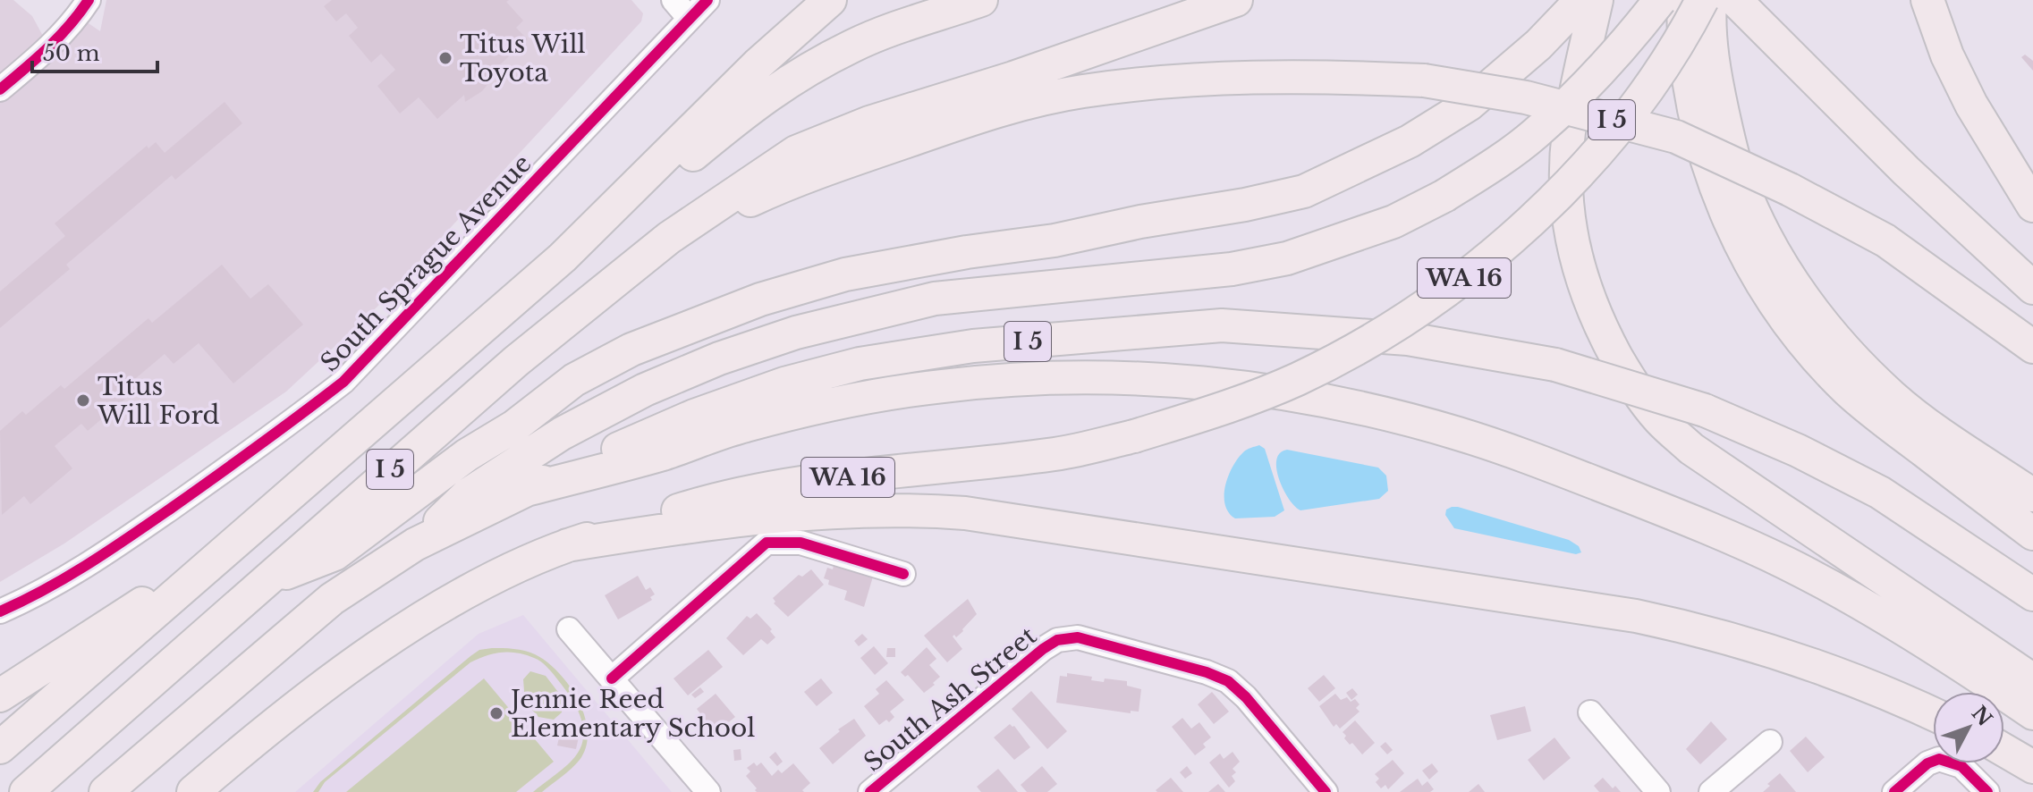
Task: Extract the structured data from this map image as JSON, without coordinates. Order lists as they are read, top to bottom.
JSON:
{
  "streets": {
    "highway": ["I 5", "WA 16"],
    "street": ["South Sprague Avenue", "South Ash Street"]
  },
  "places": ["Titus Will Toyota", "Titus Will Ford", "Jennie Reed Elementary School"],
  "scale_bar": "50 m",
  "north": "top right"
}
